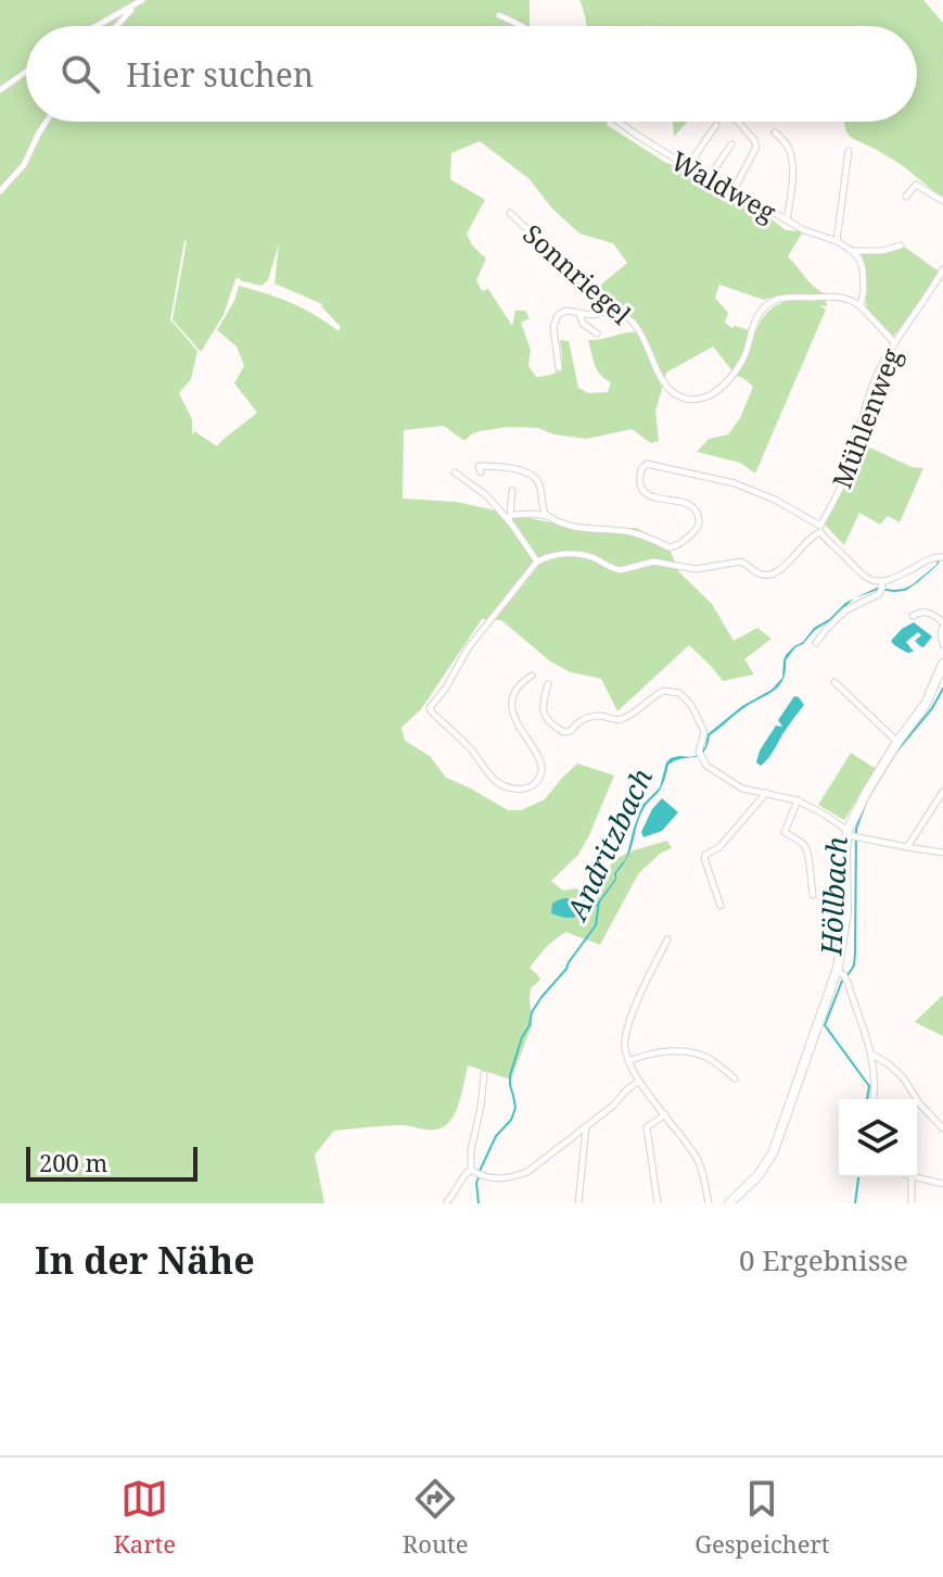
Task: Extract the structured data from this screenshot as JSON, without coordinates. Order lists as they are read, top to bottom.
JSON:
{
  "streets": {
    "street": ["Waldweg", "Sonnriegel", "Mühlenweg"]
  },
  "water": ["Andritzbach", "Höllbach"],
  "scale_bar": "200 m",
  "page": {
    "search": "Hier suchen",
    "scale": "200 m",
    "heading": ["In der Nähe", "0 Ergebnisse"],
    "nav": ["Karte", "Route", "Gespeichert"]
  }
}
